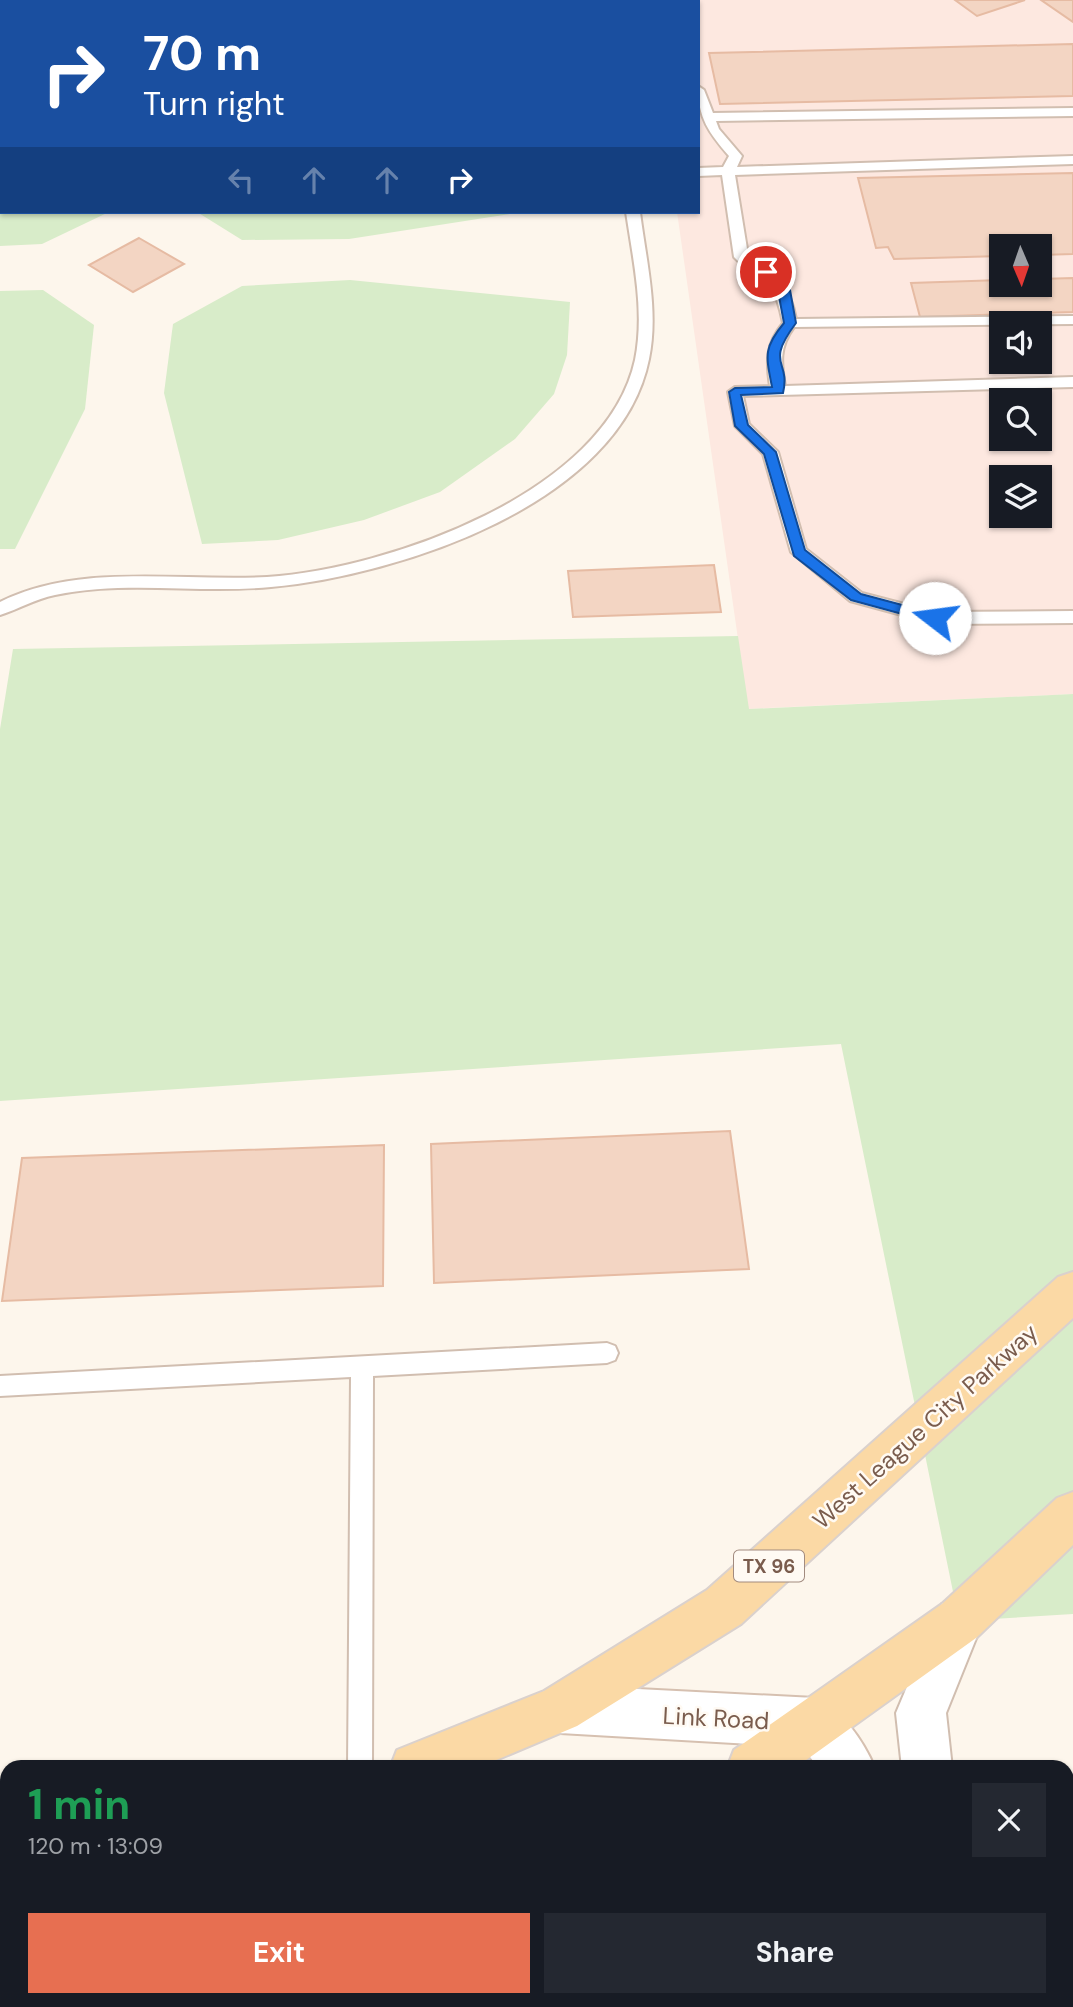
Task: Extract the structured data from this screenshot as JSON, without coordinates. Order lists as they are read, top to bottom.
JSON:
{
  "streets": {
    "main road": ["West League City Parkway", "TX 96"],
    "street": ["Link Road"]
  },
  "crossings": [
    ["West League City Parkway", "Link Road"]
  ],
  "north": "bottom",
  "page": {
    "turn": ["70 m", "Turn right"],
    "heading": ["1 min", "120 m · 13:09"],
    "buttons": ["Exit", "Share"]
  }
}
